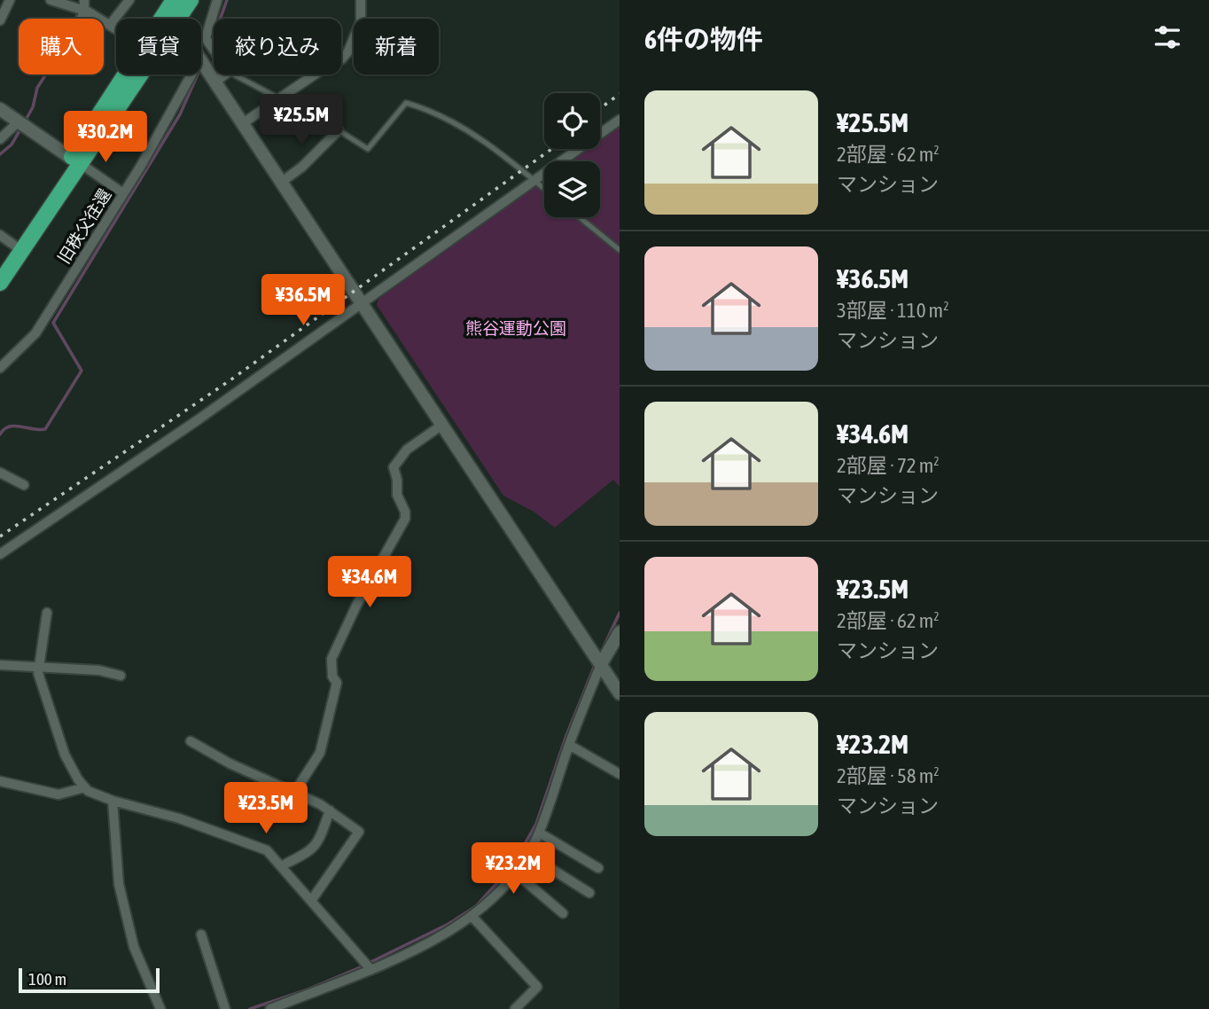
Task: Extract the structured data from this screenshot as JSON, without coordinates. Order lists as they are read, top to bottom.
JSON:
{
  "streets": {
    "street": ["旧秩父往還"]
  },
  "parks": ["熊谷運動公園"],
  "scale_bar": "100 m",
  "page": {
    "heading": "6件の物件",
    "chip": [
      "購入",
      "賃貸",
      "絞り込み",
      "新着"
    ],
    "list": [
      {
        "name": "¥25.5M",
        "note": "2部屋 · 62 m² · マンション"
      },
      {
        "name": "¥36.5M",
        "note": "3部屋 · 110 m² · マンション"
      },
      {
        "name": "¥34.6M",
        "note": "2部屋 · 72 m² · マンション"
      },
      {
        "name": "¥23.5M",
        "note": "2部屋 · 62 m² · マンション"
      },
      {
        "name": "¥23.2M",
        "note": "2部屋 · 58 m² · マンション"
      }
    ],
    "price": [
      "¥25.5M",
      "¥30.2M",
      "¥36.5M",
      "¥34.6M",
      "¥23.5M",
      "¥23.2M"
    ],
    "scale": "100 m"
  }
}
